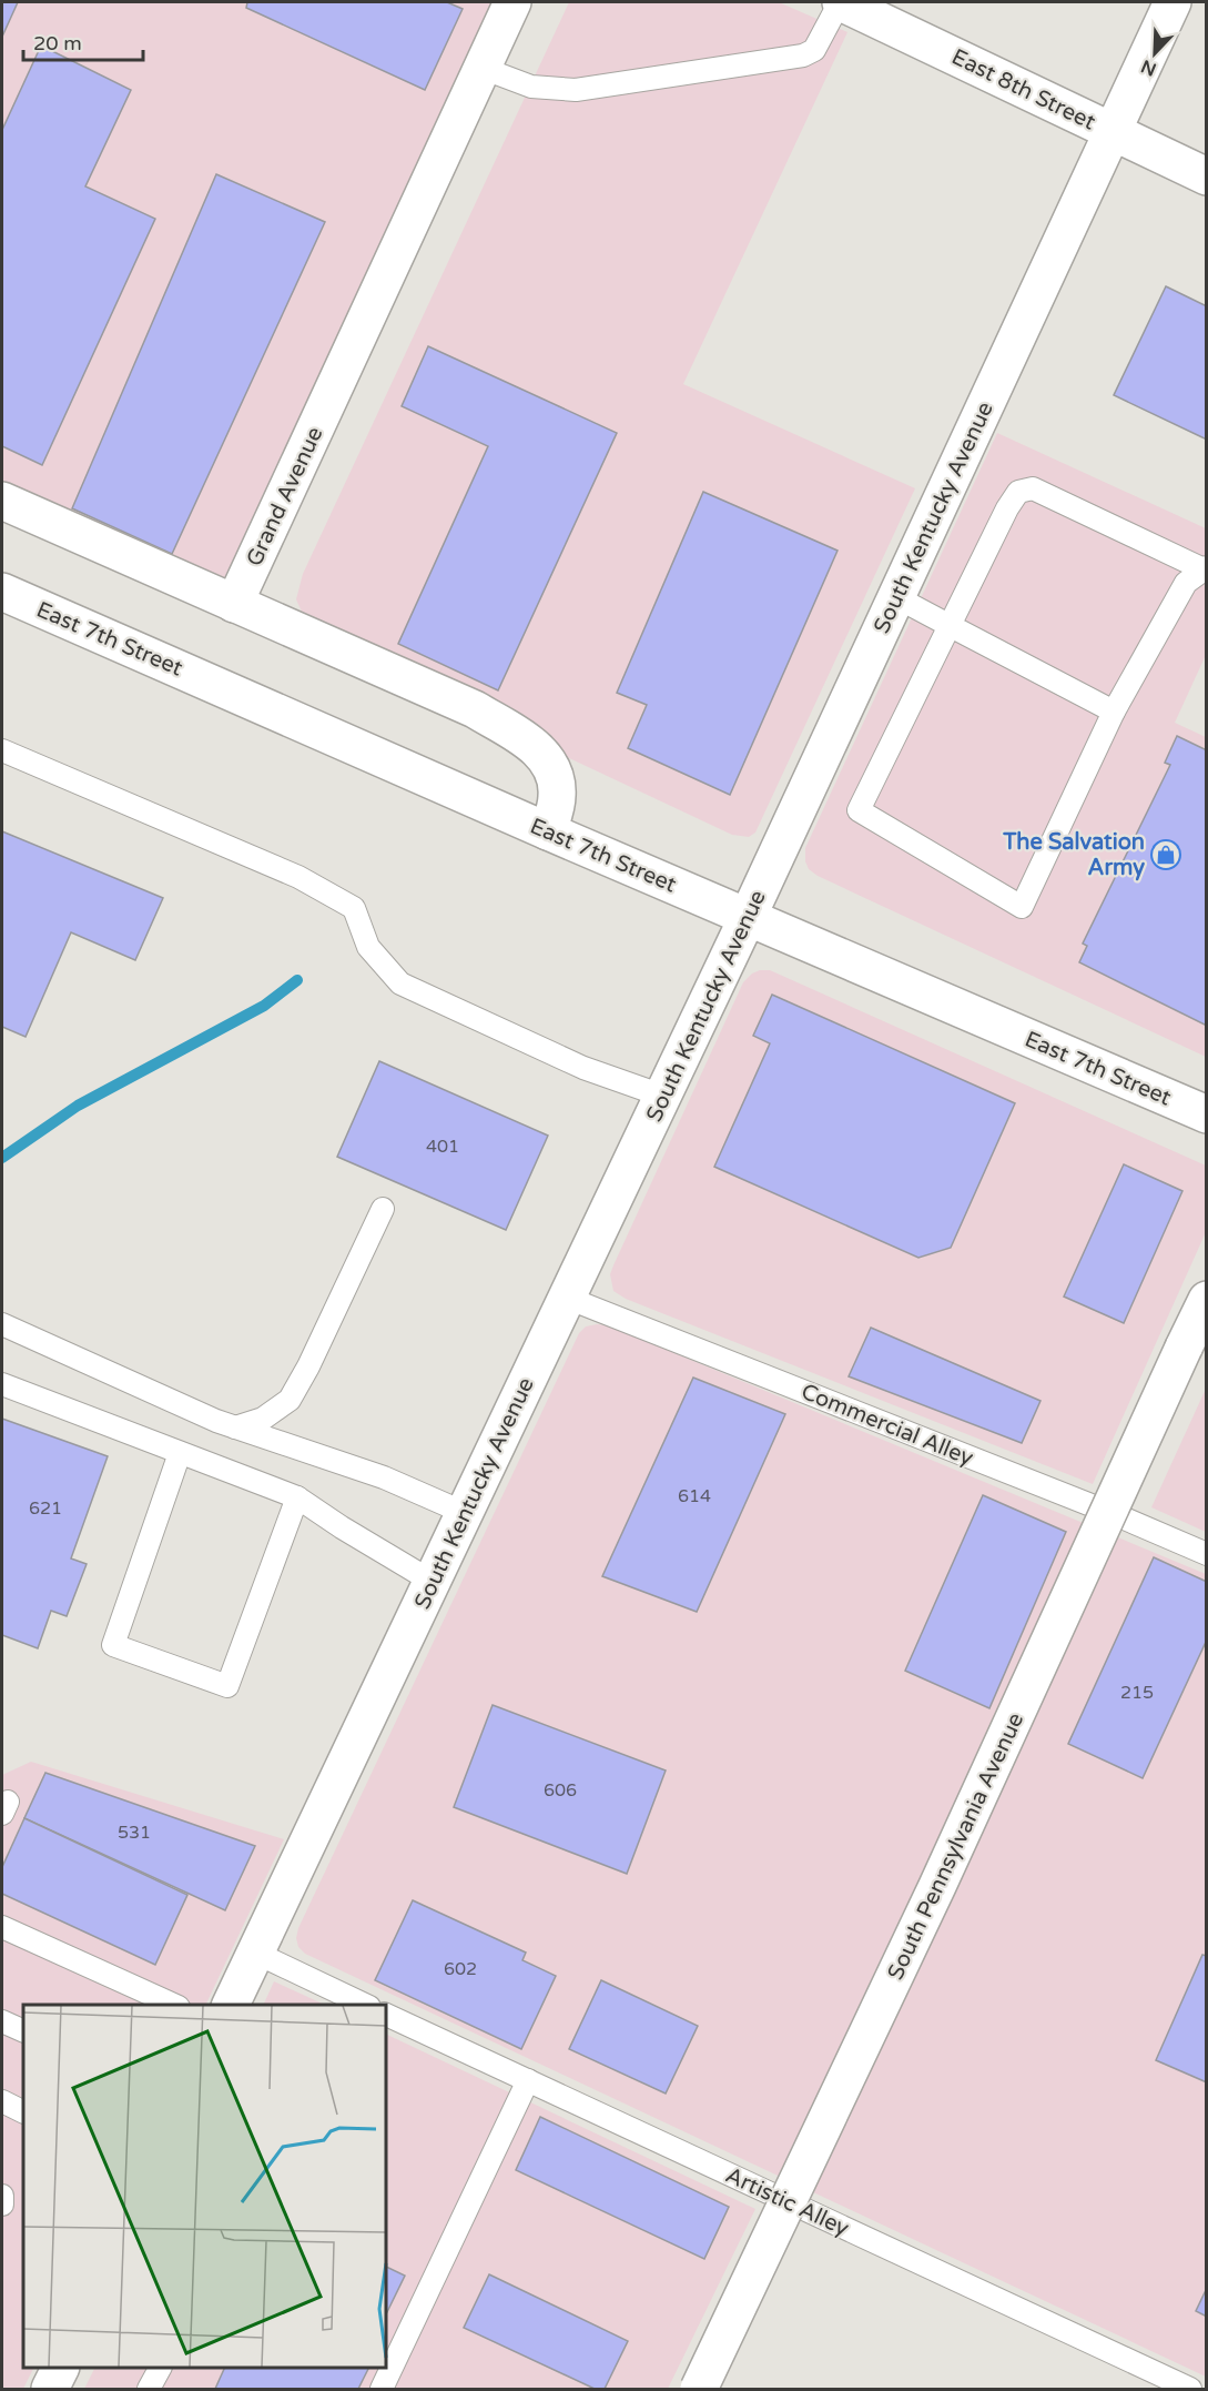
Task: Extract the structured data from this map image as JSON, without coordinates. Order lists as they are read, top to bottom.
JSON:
{
  "streets": {
    "street": [
      "East 8th Street",
      "Grand Avenue",
      "South Kentucky Avenue",
      "East 7th Street",
      "South Pennsylvania Avenue"
    ],
    "lane": ["Commercial Alley", "Artistic Alley"]
  },
  "crossings": [
    ["East 8th Street", "South Kentucky Avenue"],
    ["South Kentucky Avenue", "East 7th Street"],
    ["South Kentucky Avenue", "Commercial Alley"]
  ],
  "places": {
    "shop": ["The Salvation Army"]
  },
  "house_numbers": [
    "401",
    "614",
    "621",
    "215",
    "606",
    "531",
    "602"
  ],
  "scale_bar": "20 m",
  "north": "bottom left"
}
